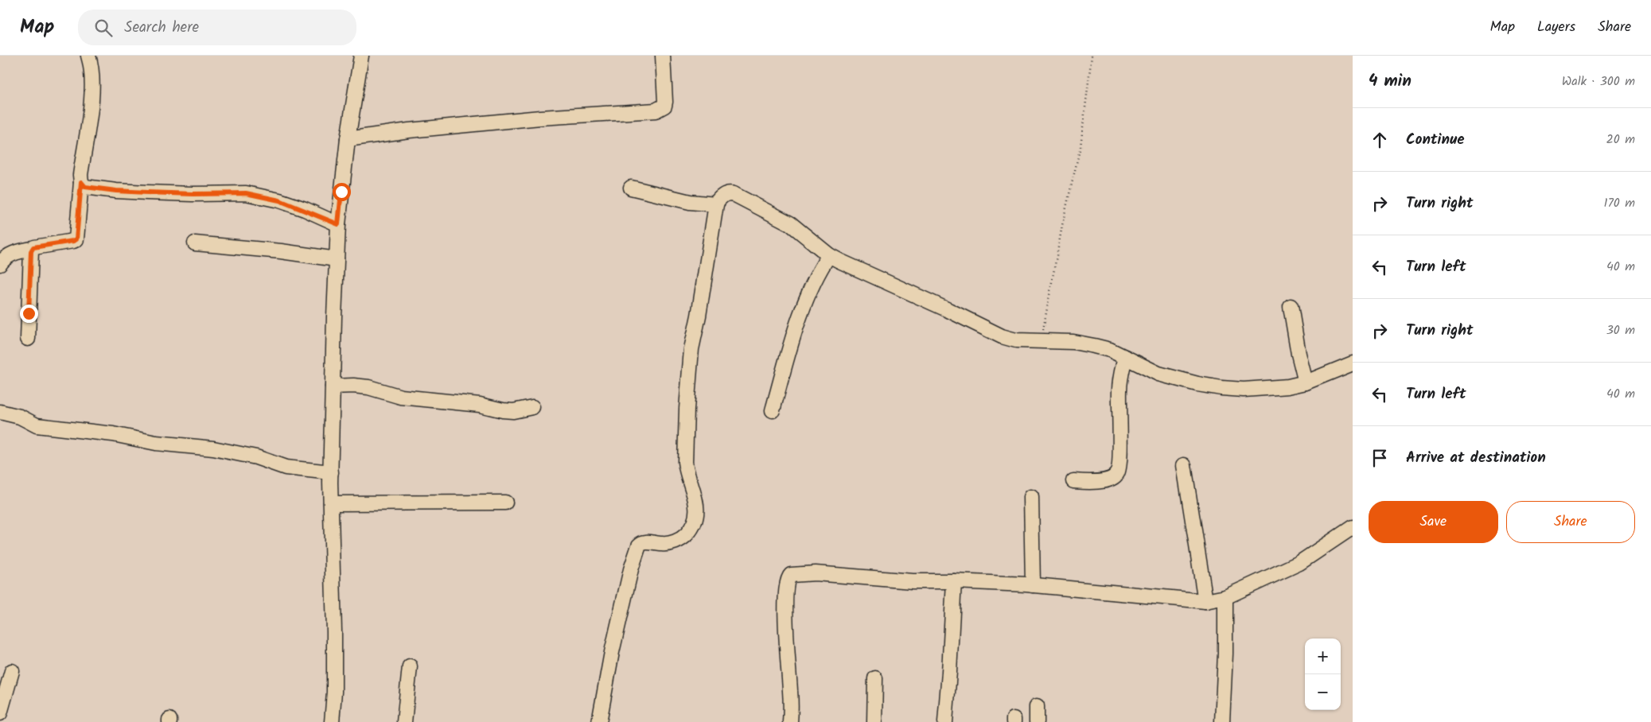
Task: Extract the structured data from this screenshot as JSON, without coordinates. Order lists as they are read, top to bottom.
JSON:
{
  "page": {
    "header": "Map",
    "search": "Search here",
    "nav": ["Map", "Layers", "Share"],
    "heading": ["4 min", "Walk · 300 m"],
    "list": [
      ["Continue", "20 m"],
      ["Turn right", "170 m"],
      ["Turn left", "40 m"],
      ["Turn right", "30 m"],
      ["Turn left", "40 m"],
      "Arrive at destination"
    ],
    "buttons": ["Save", "Share"],
    "map_buttons": ["+", "−"]
  }
}
